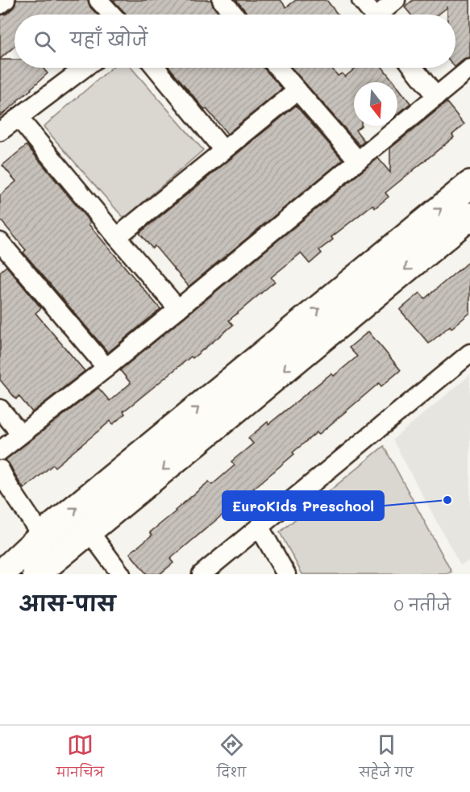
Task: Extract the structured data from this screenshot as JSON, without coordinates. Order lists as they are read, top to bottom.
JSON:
{
  "places": ["EuroKids Preschool"],
  "north": "bottom",
  "page": {
    "search": "यहाँ खोजें",
    "heading": ["आस-पास", "0 नतीजे"],
    "nav": ["मानचित्र", "दिशा", "सहेजे गए"]
  }
}
